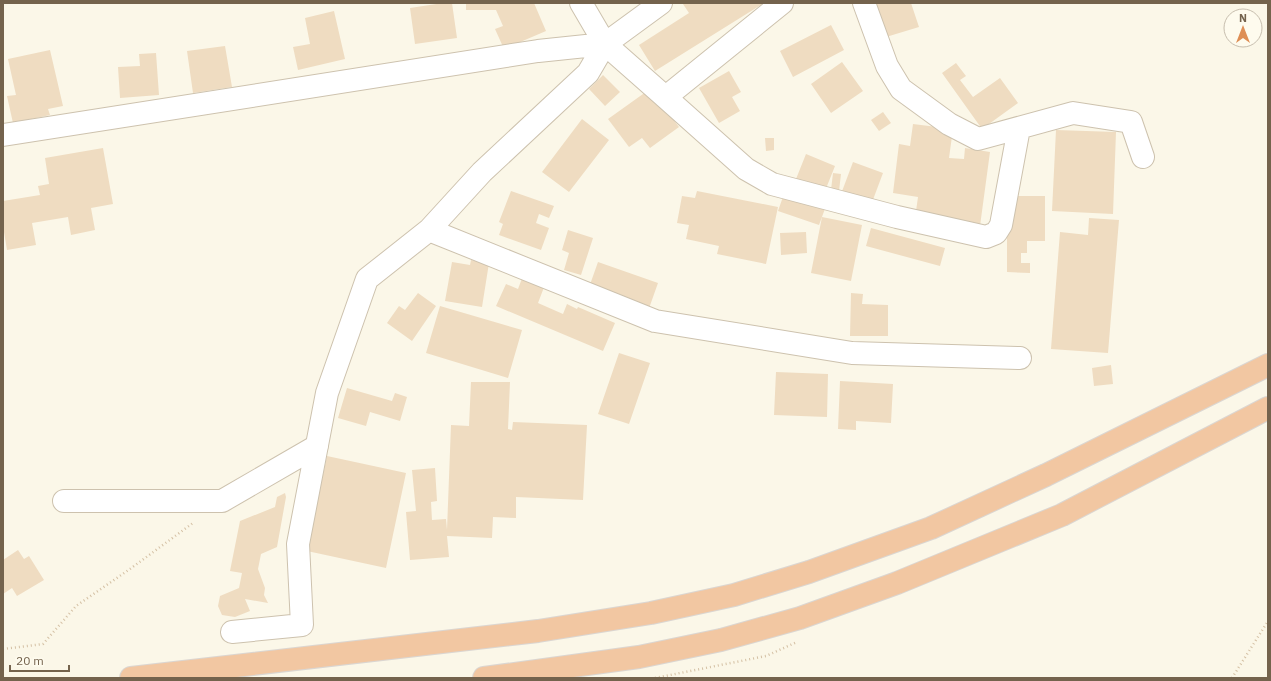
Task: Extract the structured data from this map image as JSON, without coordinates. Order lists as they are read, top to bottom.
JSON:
{
  "scale_bar": "20 m",
  "north": "top"
}
